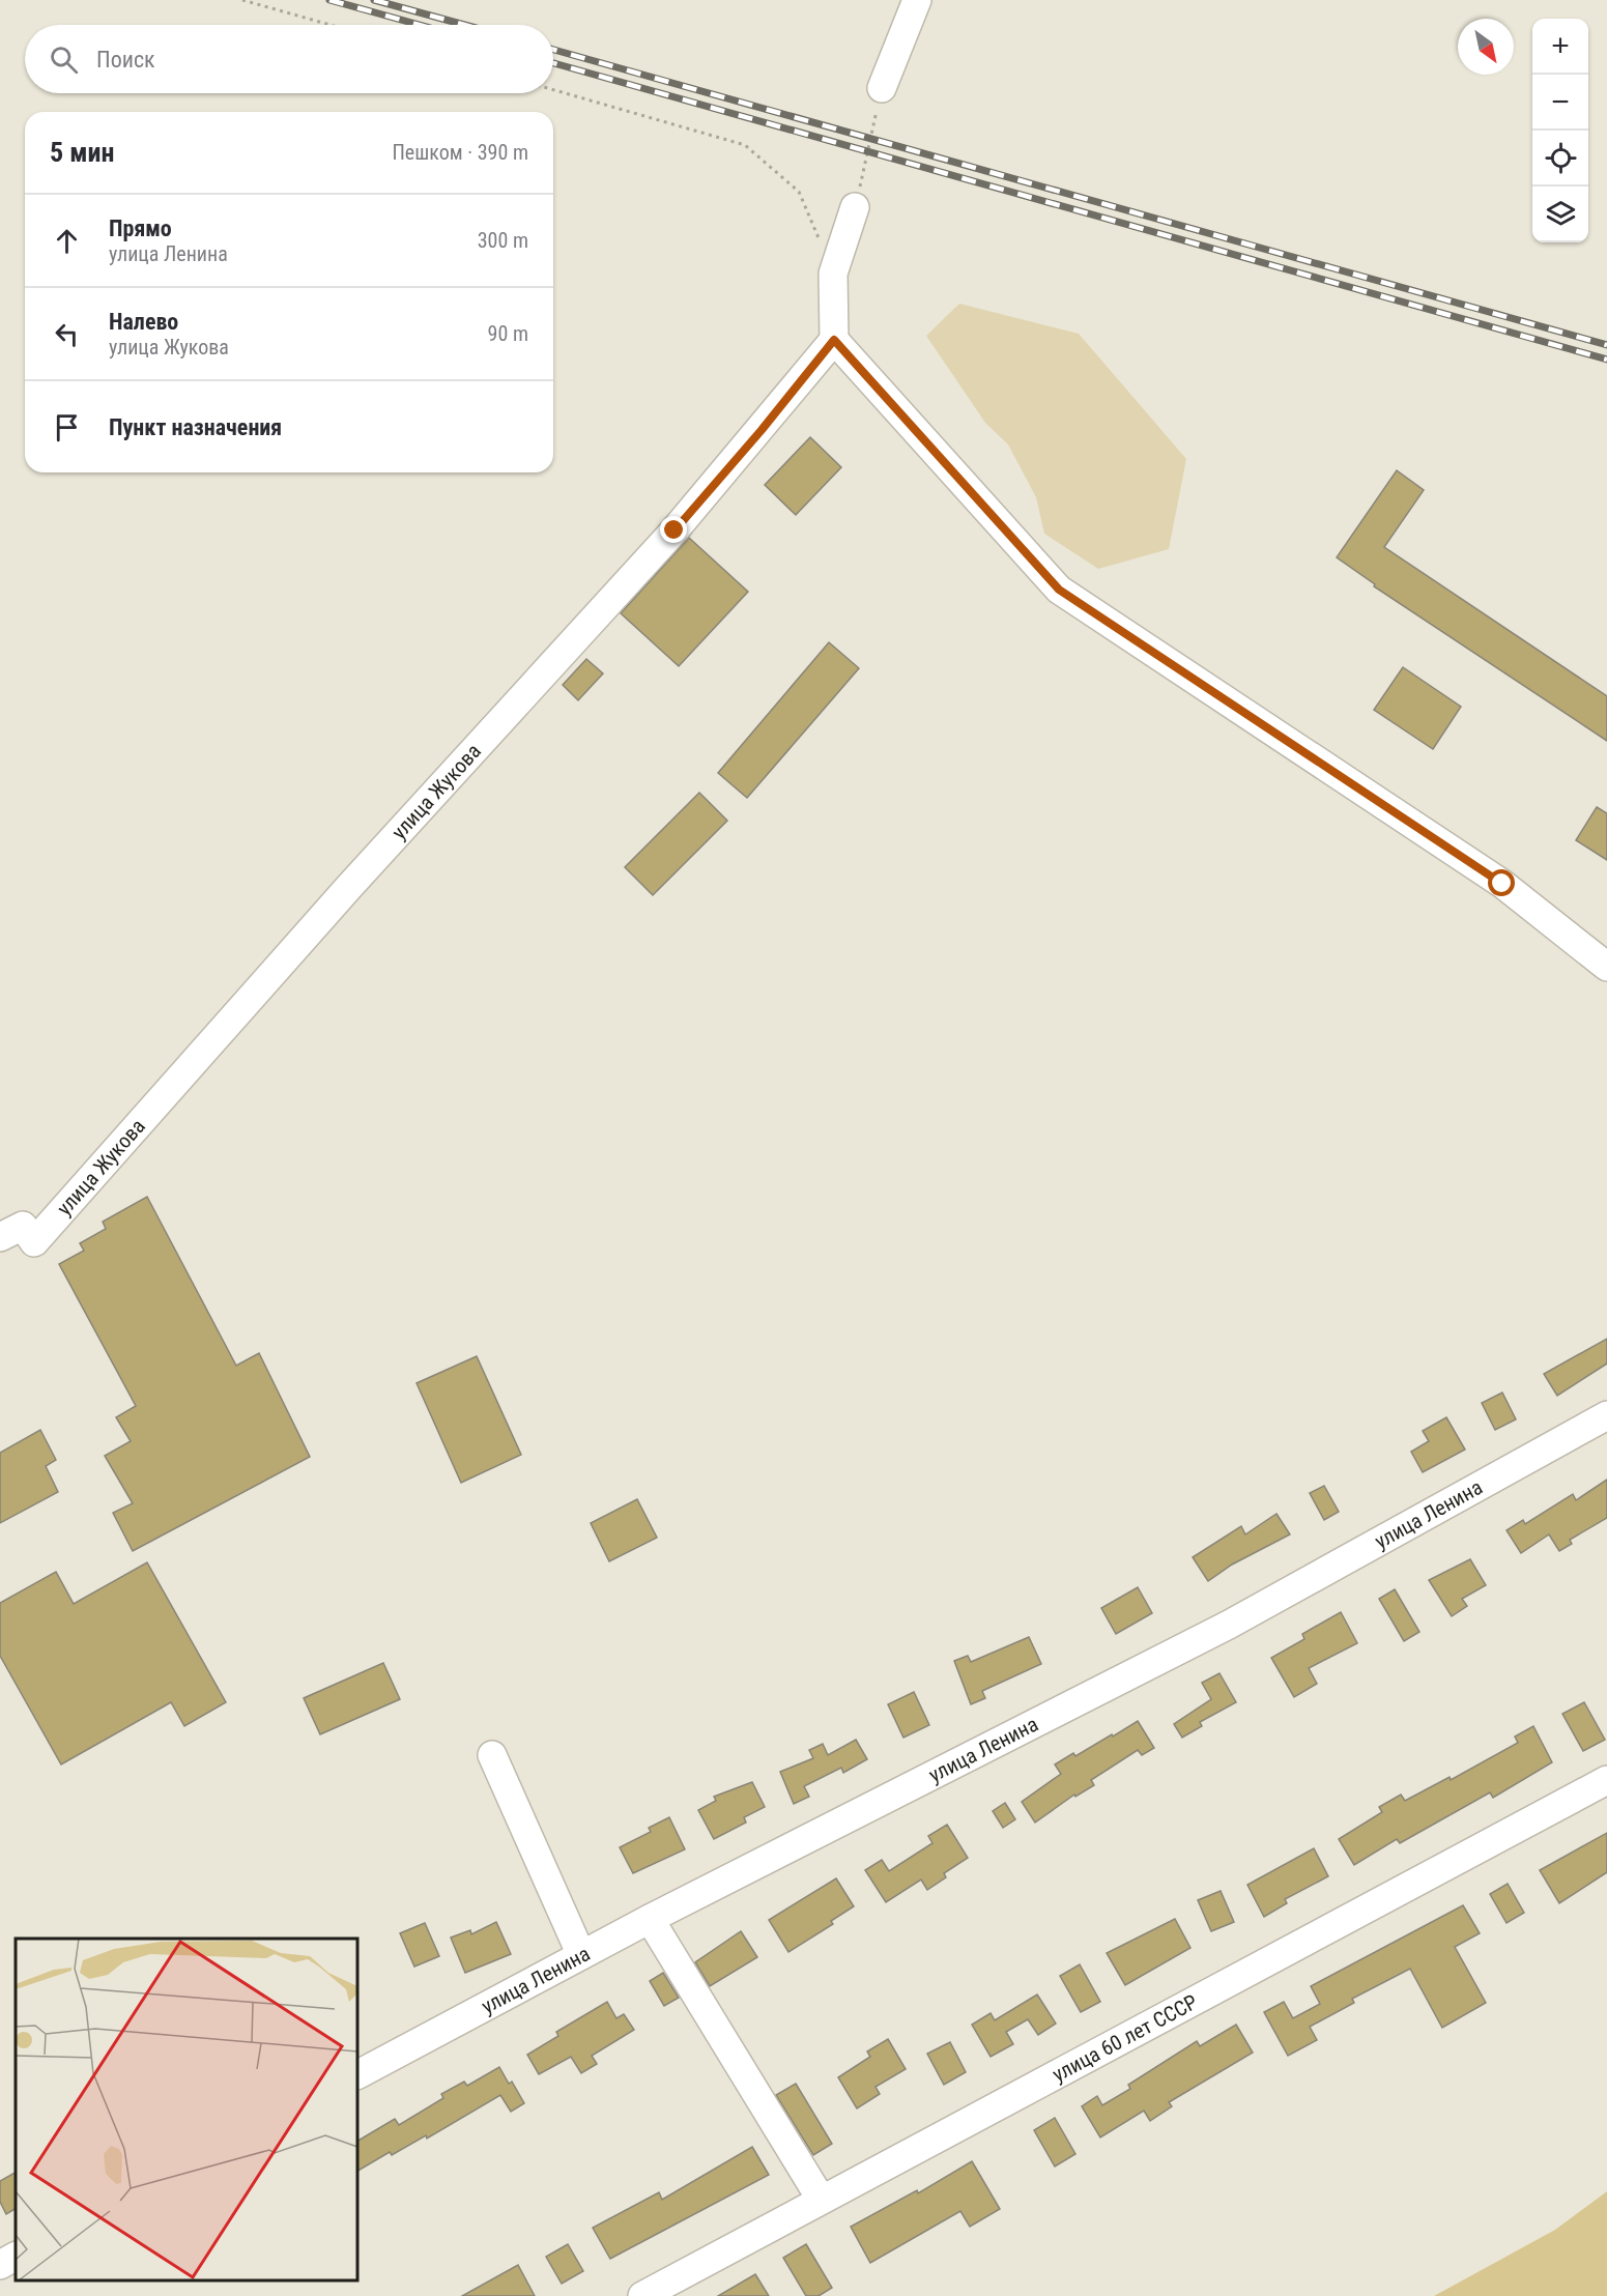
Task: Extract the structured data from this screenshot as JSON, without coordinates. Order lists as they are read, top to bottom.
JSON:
{
  "streets": {
    "street": ["улица Жукова", "улица Ленина", "улица 60 лет СССР"]
  },
  "north": "bottom right",
  "page": {
    "map_buttons": ["+", "−"],
    "search": "Поиск",
    "heading": ["5 мин", "Пешком · 390 m"],
    "list": [
      ["Прямо", "улица Ленина", "300 m"],
      ["Налево", "улица Жукова", "90 m"],
      "Пункт назначения"
    ]
  }
}
